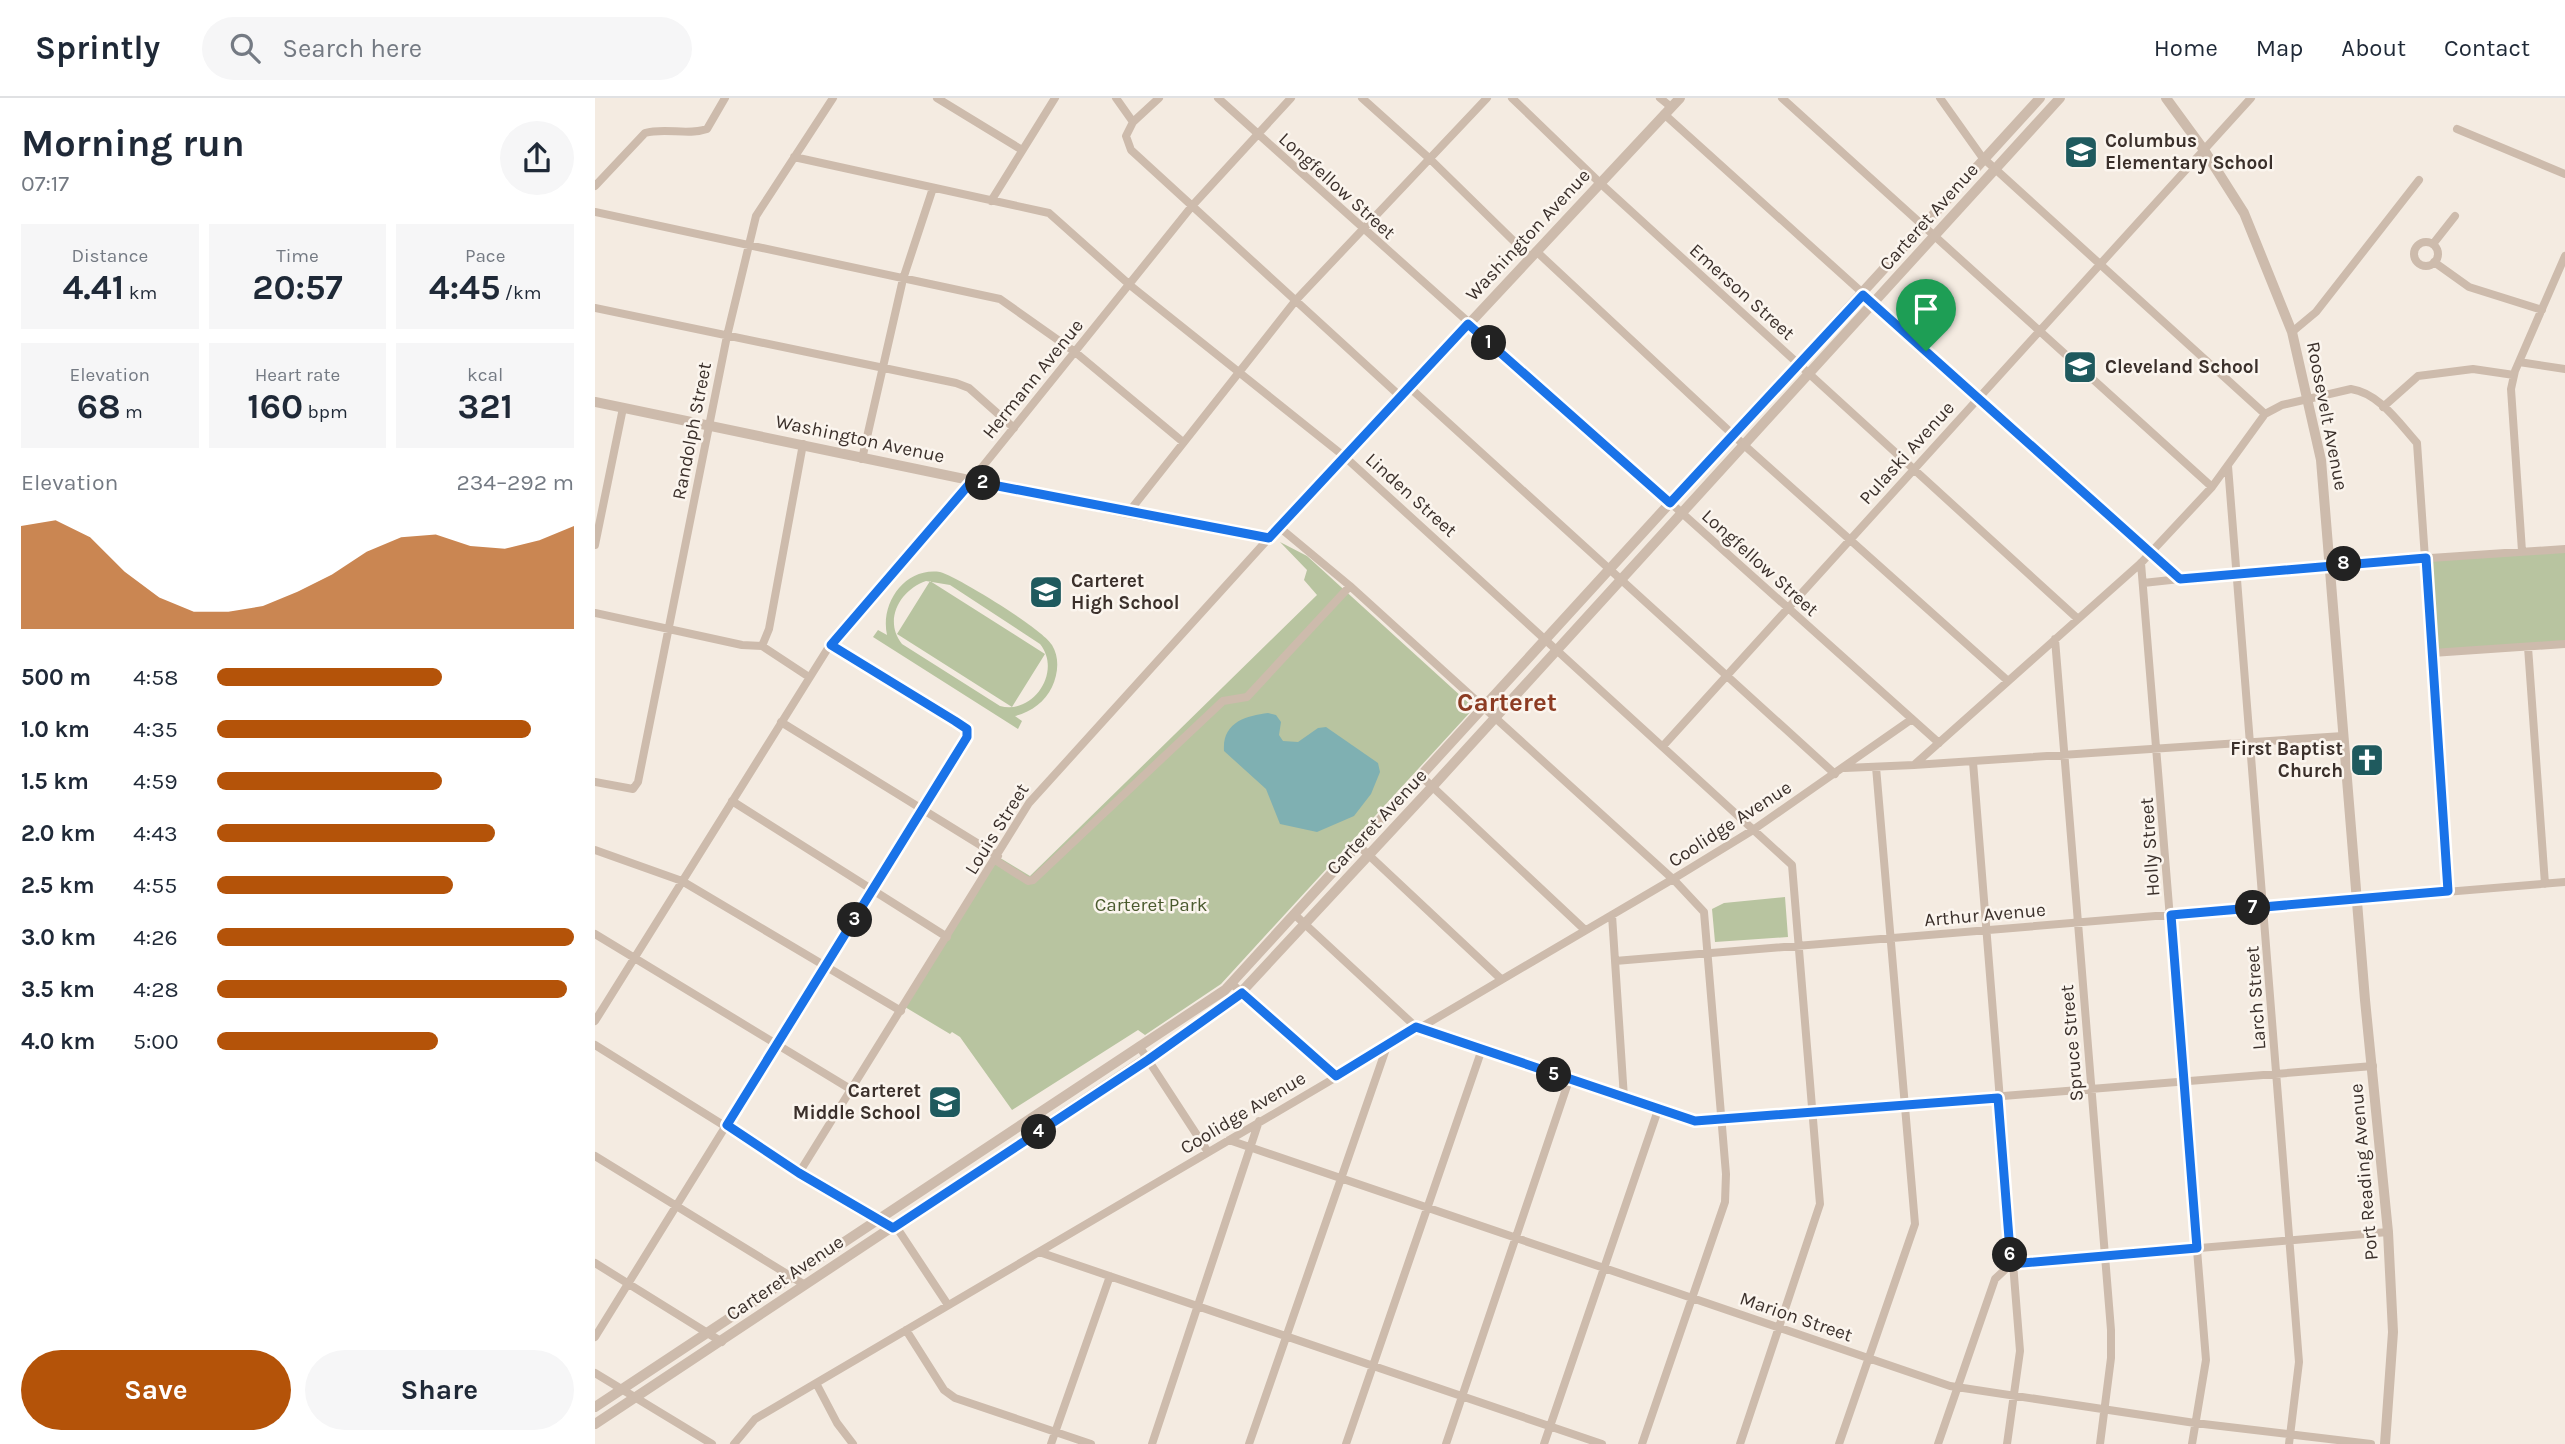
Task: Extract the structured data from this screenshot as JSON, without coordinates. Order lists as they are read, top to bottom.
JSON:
{
  "streets": {
    "street": [
      "Longfellow Street",
      "Carteret Avenue",
      "Washington Avenue",
      "Emerson Street",
      "Hermann Avenue",
      "Roosevelt Avenue",
      "Randolph Street",
      "Pulaski Avenue",
      "Linden Street",
      "Coolidge Avenue",
      "Louis Street",
      "Holly Street",
      "Arthur Avenue",
      "Larch Street",
      "Spruce Street",
      "Port Reading Avenue",
      "Marion Street"
    ]
  },
  "crossings": [
    ["Longfellow Street", "Carteret Avenue"],
    ["Longfellow Street", "Washington Avenue"],
    ["Longfellow Street", "Hermann Avenue"],
    ["Longfellow Street", "Pulaski Avenue"],
    ["Longfellow Street", "Coolidge Avenue"],
    ["Carteret Avenue", "Emerson Street"],
    ["Carteret Avenue", "Linden Street"],
    ["Washington Avenue", "Emerson Street"],
    ["Washington Avenue", "Hermann Avenue"],
    ["Washington Avenue", "Randolph Street"],
    ["Washington Avenue", "Linden Street"],
    ["Washington Avenue", "Louis Street"],
    ["Emerson Street", "Pulaski Avenue"],
    ["Hermann Avenue", "Linden Street"],
    ["Roosevelt Avenue", "Pulaski Avenue"],
    ["Roosevelt Avenue", "Arthur Avenue"],
    ["Roosevelt Avenue", "Port Reading Avenue"],
    ["Randolph Street", "Linden Street"],
    ["Pulaski Avenue", "Linden Street"],
    ["Linden Street", "Coolidge Avenue"],
    ["Linden Street", "Arthur Avenue"],
    ["Linden Street", "Marion Street"],
    ["Coolidge Avenue", "Marion Street"],
    ["Holly Street", "Arthur Avenue"],
    ["Holly Street", "Marion Street"],
    ["Arthur Avenue", "Larch Street"],
    ["Arthur Avenue", "Spruce Street"],
    ["Arthur Avenue", "Port Reading Avenue"],
    ["Larch Street", "Marion Street"],
    ["Spruce Street", "Marion Street"]
  ],
  "districts": ["Carteret"],
  "parks": ["Carteret Park"],
  "places": {
    "school or university": [
      "Columbus Elementary School",
      "Cleveland School",
      "Carteret High School",
      "Carteret Middle School"
    ],
    "church": ["First Baptist Church"]
  },
  "page": {
    "header": "Sprintly",
    "search": "Search here",
    "nav": [
      "Home",
      "Map",
      "About",
      "Contact"
    ],
    "heading": ["Morning run", "07:17"],
    "stats": [
      ["Distance", "4.41 km"],
      ["Time", "20:57"],
      ["Pace", "4:45 /km"],
      ["Elevation", "68 m"],
      ["Heart rate", "160 bpm"],
      ["kcal", "321"]
    ],
    "pins": [
      "1",
      "2",
      "8",
      "7",
      "3",
      "5",
      "4",
      "6"
    ],
    "chart": ["Elevation", "234–292 m"],
    "list": [
      {
        "name": "500 m",
        "note": "4:58"
      },
      {
        "name": "1.0 km",
        "note": "4:35"
      },
      {
        "name": "1.5 km",
        "note": "4:59"
      },
      {
        "name": "2.0 km",
        "note": "4:43"
      },
      {
        "name": "2.5 km",
        "note": "4:55"
      },
      {
        "name": "3.0 km",
        "note": "4:26"
      },
      {
        "name": "3.5 km",
        "note": "4:28"
      },
      {
        "name": "4.0 km",
        "note": "5:00"
      }
    ],
    "buttons": ["Save", "Share"]
  }
}
